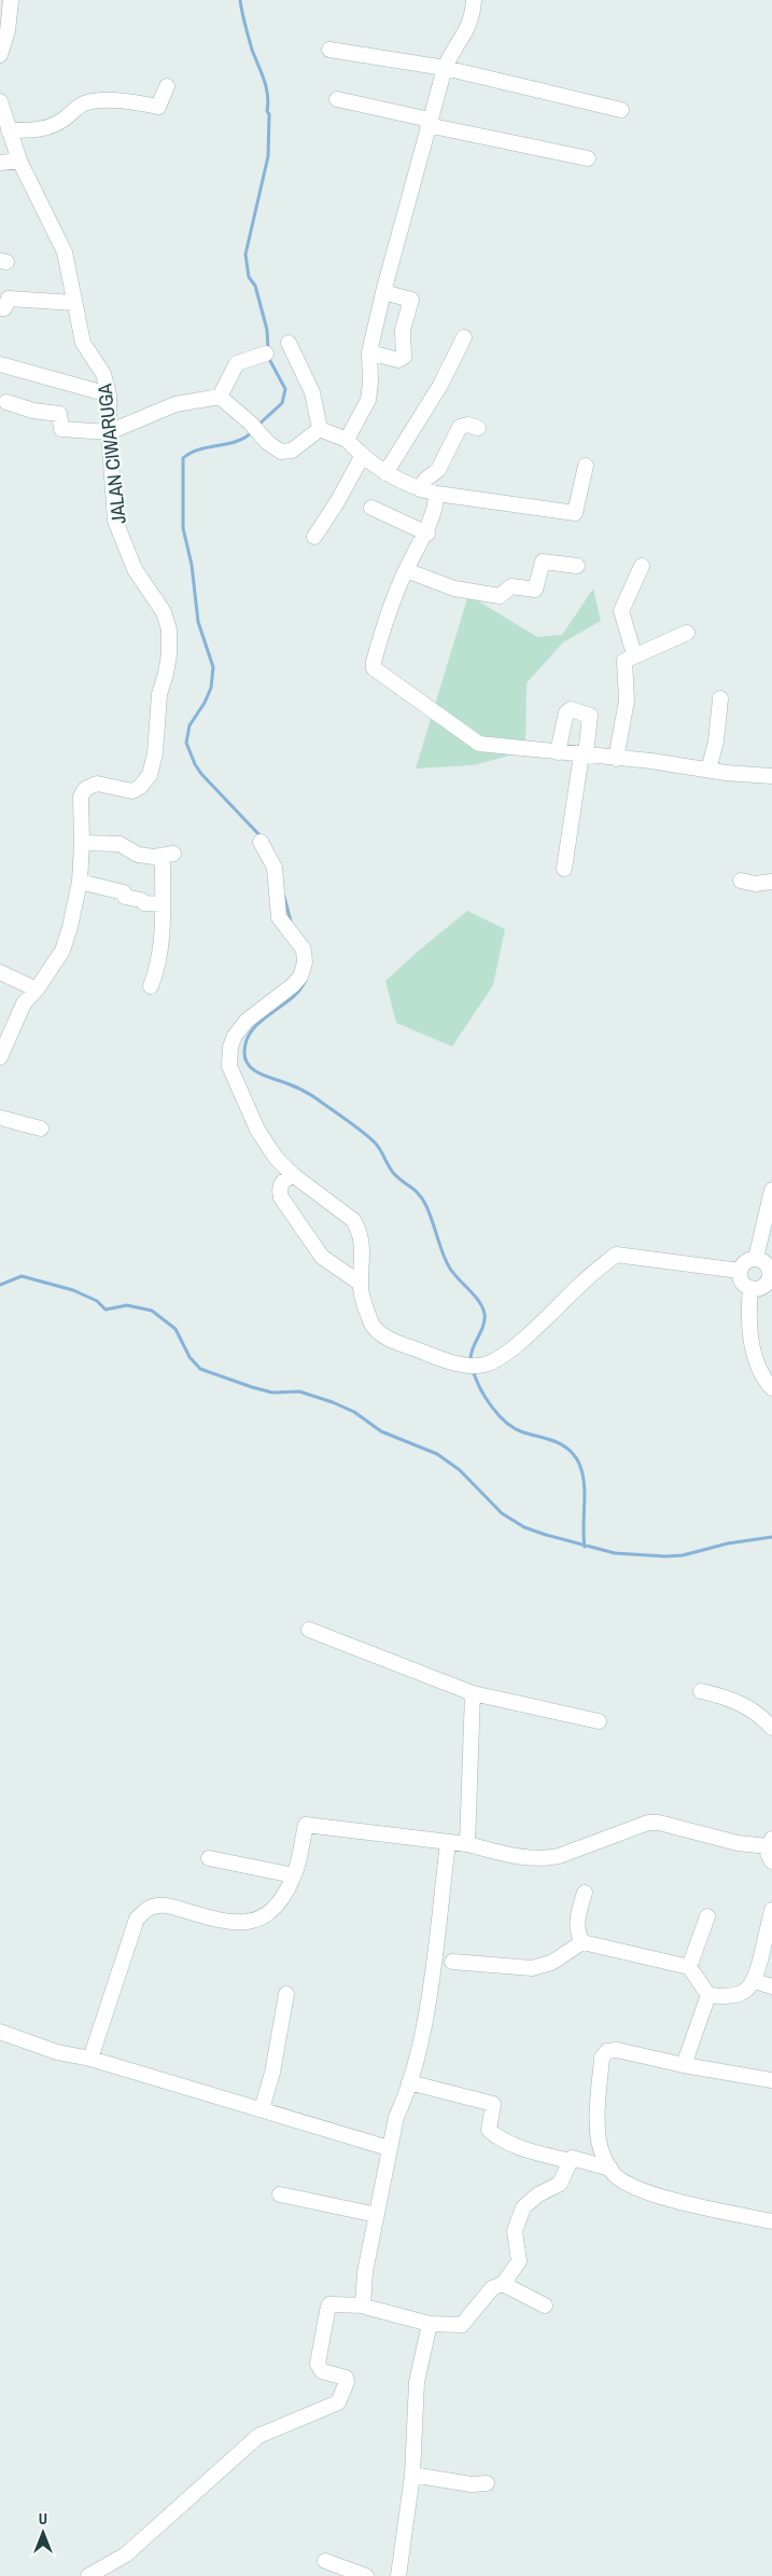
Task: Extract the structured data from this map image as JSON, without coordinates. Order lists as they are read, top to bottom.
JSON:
{
  "streets": {
    "street": ["JALAN CIWARUGA"]
  },
  "north": "top"
}
